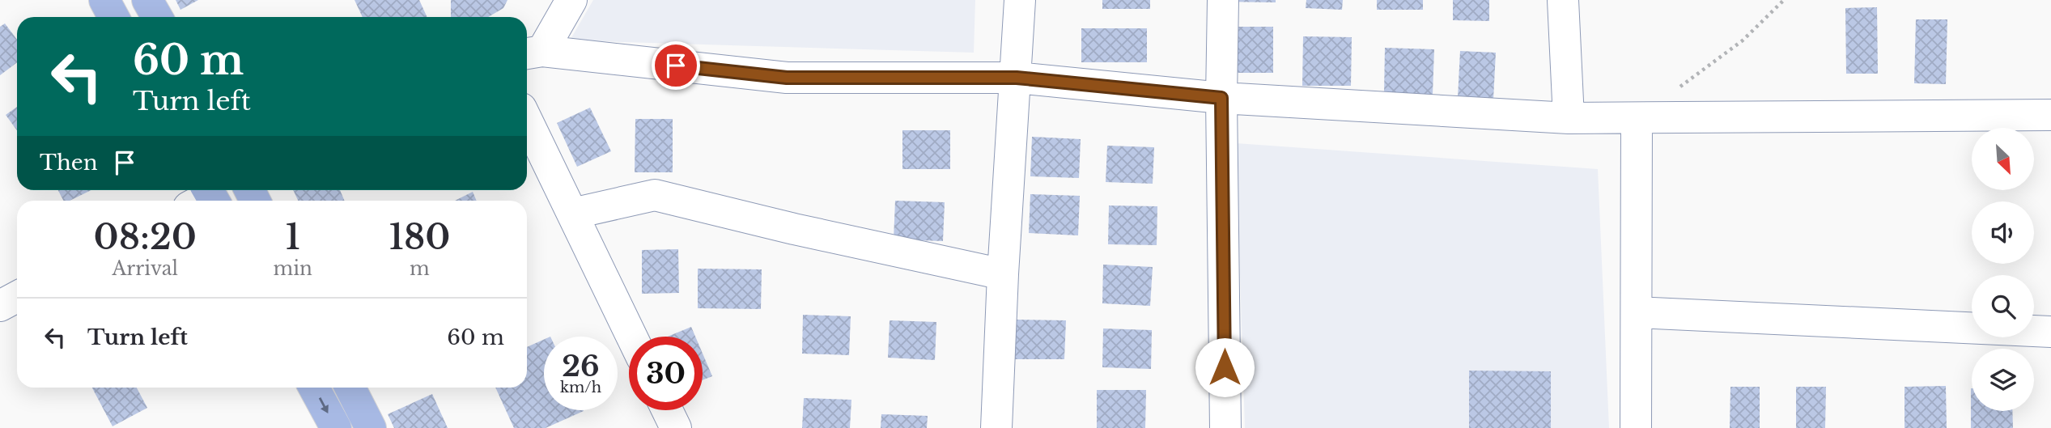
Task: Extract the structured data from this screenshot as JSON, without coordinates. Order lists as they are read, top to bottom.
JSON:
{
  "north": "bottom right",
  "page": {
    "turn": ["60 m", "Turn left"],
    "then": "Then",
    "eta": [
      "08:20",
      "Arrival",
      "1",
      "min",
      "180",
      "m"
    ],
    "list": [
      {
        "name": "Turn left",
        "value": "60 m"
      }
    ],
    "speed": "26 km/h",
    "limit": "30"
  }
}
